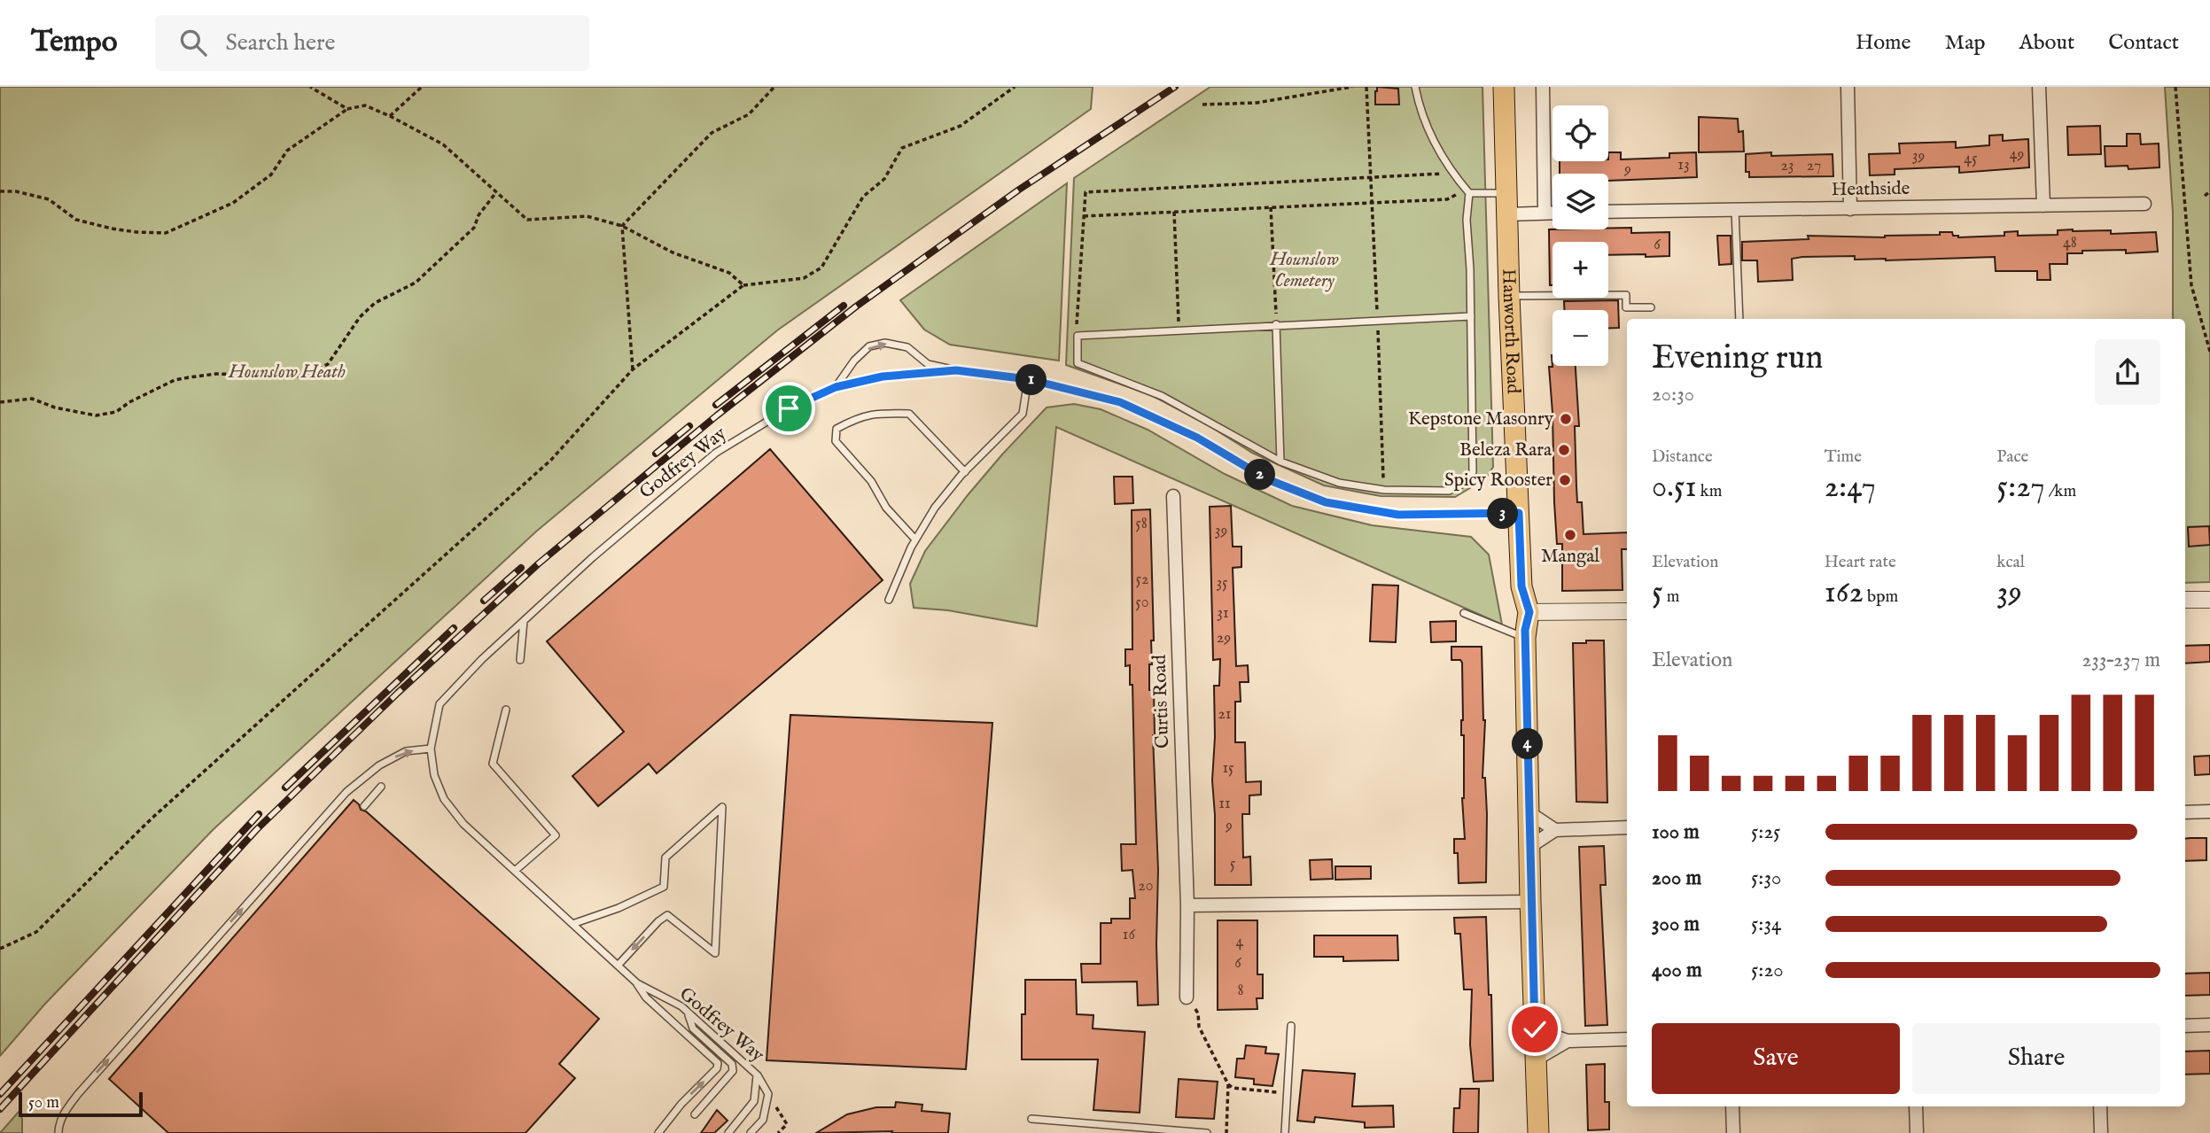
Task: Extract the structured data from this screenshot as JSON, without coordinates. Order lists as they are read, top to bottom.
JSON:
{
  "streets": {
    "main road": ["Hanworth Road"],
    "street": ["Heathside", "Curtis Road"],
    "lane": ["Godfrey Way"]
  },
  "crossings": [
    ["Hanworth Road", "Godfrey Way"]
  ],
  "parks": ["Hounslow Cemetery", "Hounslow Heath"],
  "places": [
    "Kepstone Masonry",
    "Beleza Rara",
    "Spicy Rooster",
    "Mangal"
  ],
  "house_numbers": [
    "49",
    "39",
    "45",
    "13",
    "23",
    "27",
    "9",
    "48",
    "6",
    "58",
    "39",
    "52",
    "35",
    "50",
    "31",
    "29",
    "21",
    "15",
    "11",
    "9",
    "5",
    "20",
    "16",
    "4",
    "6",
    "8"
  ],
  "scale_bar": "50 m",
  "page": {
    "header": "Tempo",
    "search": "Search here",
    "nav": [
      "Home",
      "Map",
      "About",
      "Contact"
    ],
    "map_buttons": ["+", "−"],
    "heading": ["Evening run", "20:30"],
    "pins": [
      "1",
      "2",
      "3",
      "4"
    ],
    "stats": [
      ["Distance", "0.51 km"],
      ["Time", "2:47"],
      ["Pace", "5:27 /km"],
      ["Elevation", "5 m"],
      ["Heart rate", "162 bpm"],
      ["kcal", "39"]
    ],
    "chart": ["Elevation", "233–237 m"],
    "list": [
      {
        "name": "100 m",
        "note": "5:25"
      },
      {
        "name": "200 m",
        "note": "5:30"
      },
      {
        "name": "300 m",
        "note": "5:34"
      },
      {
        "name": "400 m",
        "note": "5:20"
      }
    ],
    "buttons": ["Save", "Share"],
    "scale": "50 m"
  }
}
